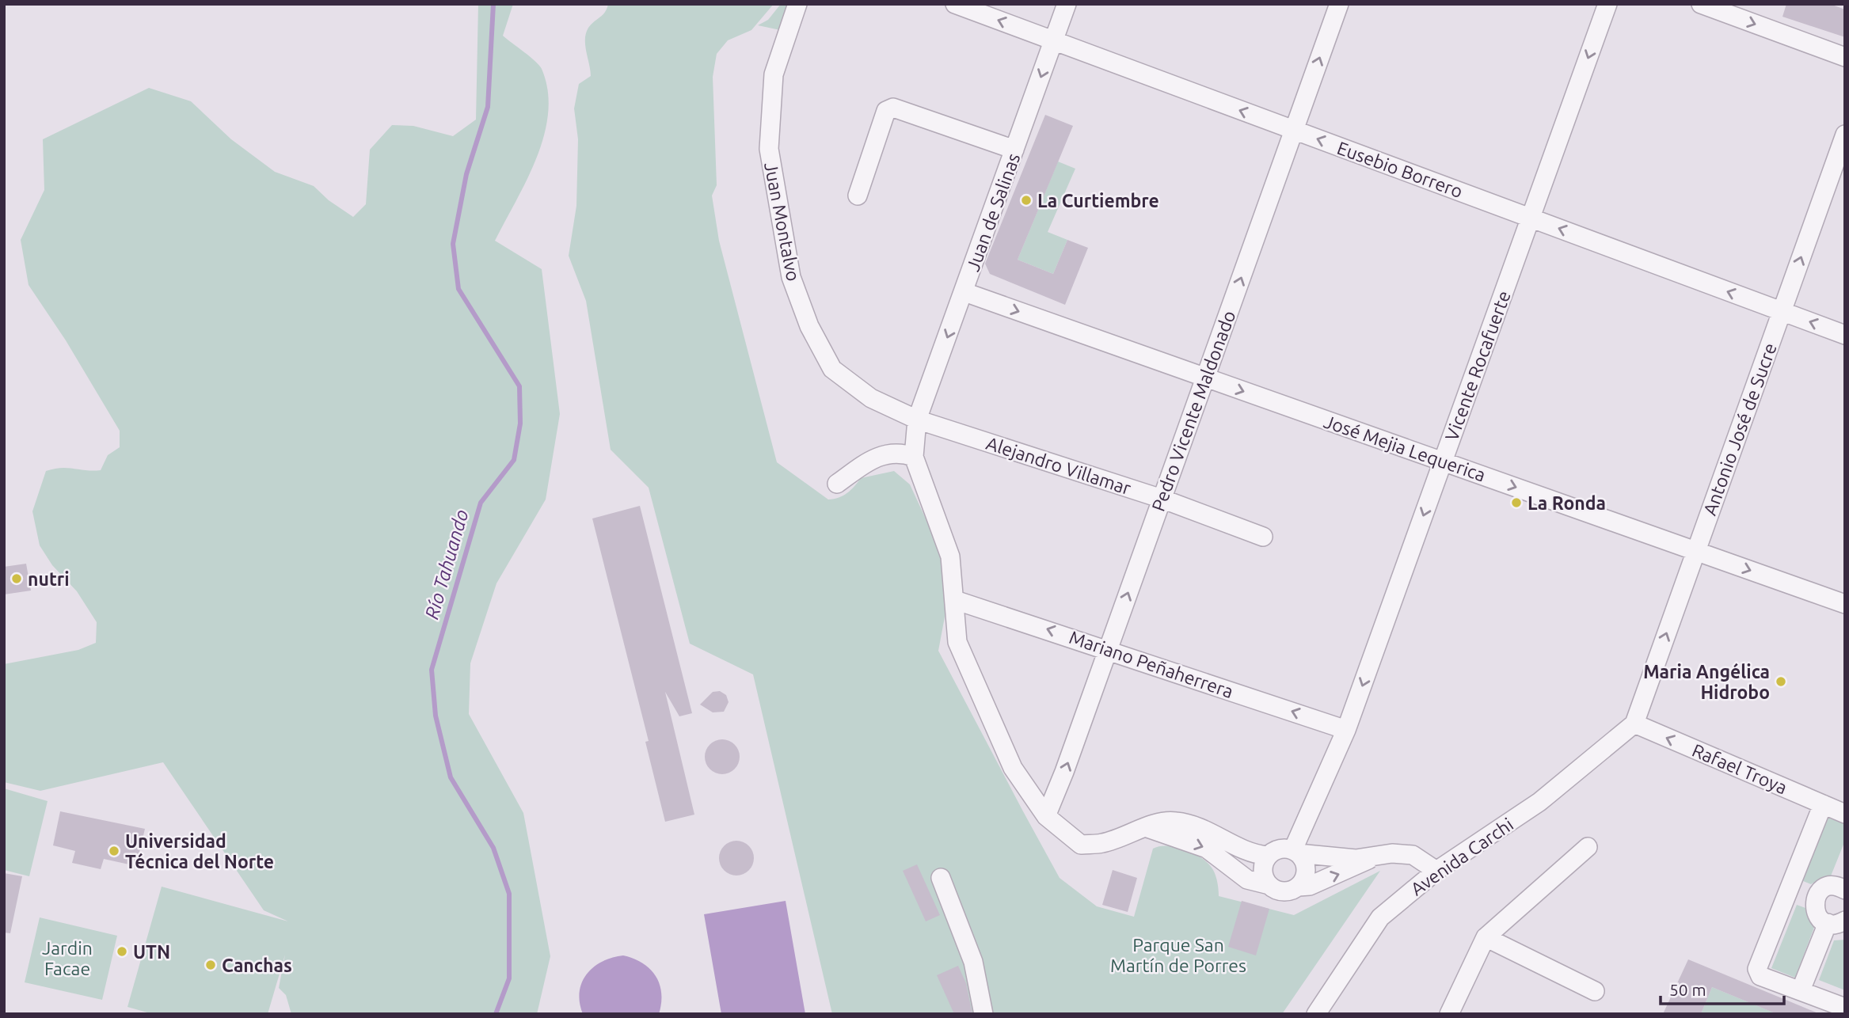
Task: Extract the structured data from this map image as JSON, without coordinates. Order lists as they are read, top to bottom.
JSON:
{
  "streets": {
    "street": [
      "Eusebio Borrero",
      "Juan de Salinas",
      "Juan Montalvo",
      "Vicente Rocafuerte",
      "Pedro Vicente Maldonado",
      "Antonio José de Sucre",
      "José Mejia Lequerica",
      "Alejandro Villamar",
      "Mariano Peñaherrera",
      "Rafael Troya",
      "Avenida Carchi"
    ]
  },
  "crossings": [
    ["Eusebio Borrero", "Juan de Salinas"],
    ["Eusebio Borrero", "Vicente Rocafuerte"],
    ["Eusebio Borrero", "Pedro Vicente Maldonado"],
    ["Eusebio Borrero", "Antonio José de Sucre"],
    ["Juan de Salinas", "Juan Montalvo"],
    ["Juan de Salinas", "José Mejia Lequerica"],
    ["Juan de Salinas", "Alejandro Villamar"],
    ["Juan Montalvo", "Alejandro Villamar"],
    ["Vicente Rocafuerte", "José Mejia Lequerica"],
    ["Vicente Rocafuerte", "Mariano Peñaherrera"],
    ["Pedro Vicente Maldonado", "José Mejia Lequerica"],
    ["Pedro Vicente Maldonado", "Alejandro Villamar"],
    ["Pedro Vicente Maldonado", "Mariano Peñaherrera"],
    ["Antonio José de Sucre", "José Mejia Lequerica"],
    ["Antonio José de Sucre", "Rafael Troya"],
    ["Antonio José de Sucre", "Avenida Carchi"],
    ["Rafael Troya", "Avenida Carchi"]
  ],
  "one_way": [
    "Eusebio Borrero",
    "Juan de Salinas",
    "Vicente Rocafuerte",
    "Pedro Vicente Maldonado",
    "Antonio José de Sucre",
    "José Mejia Lequerica",
    "Rafael Troya"
  ],
  "water": ["Río Tahuando"],
  "parks": ["Parque San Martín de Porres", "Jardin Facae"],
  "places": [
    "La Curtiembre",
    "La Ronda",
    "nutri",
    "Maria Angélica Hidrobo",
    "Universidad Técnica del Norte",
    "UTN",
    "Canchas"
  ],
  "scale_bar": "50 m"
}
